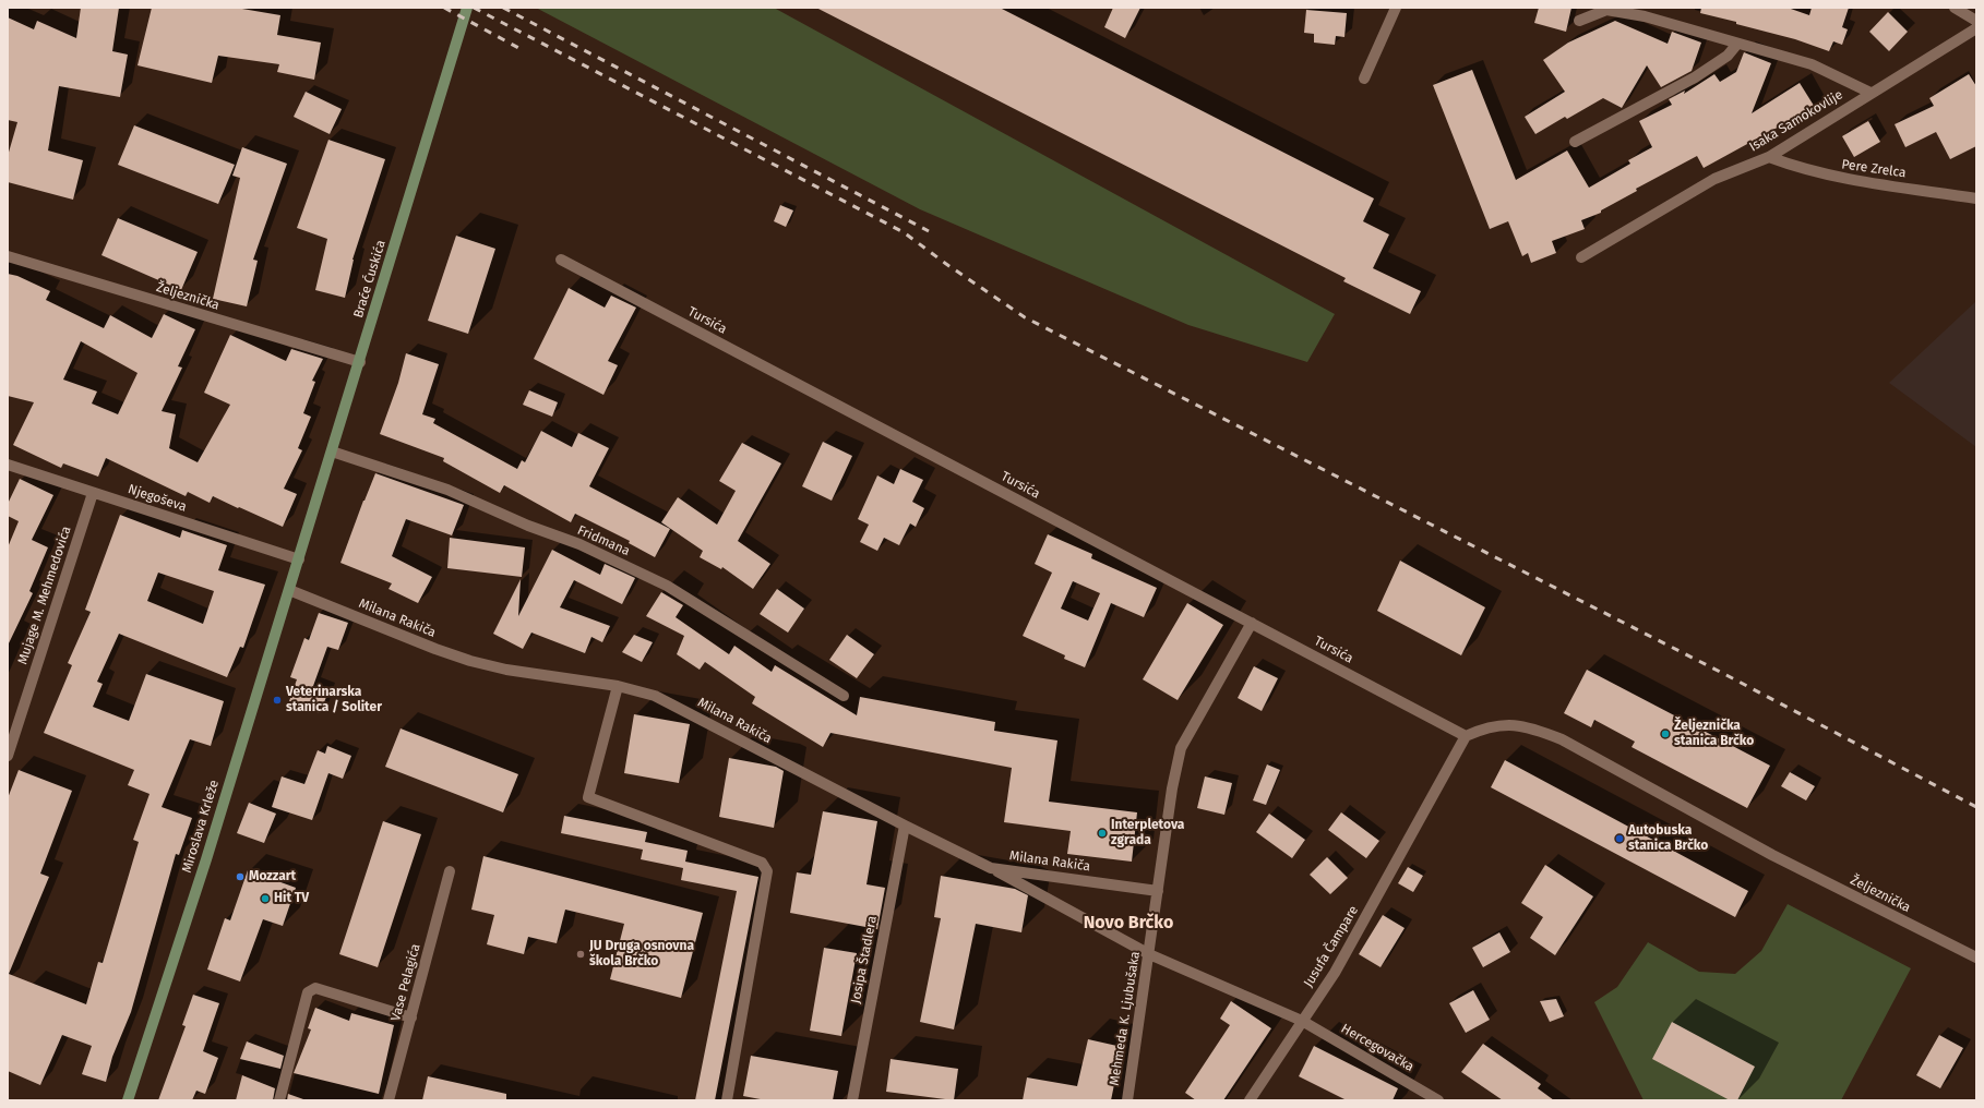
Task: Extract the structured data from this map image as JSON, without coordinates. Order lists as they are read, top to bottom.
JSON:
{
  "streets": {
    "main road": ["Braće Ćuskića", "Miroslava Krleže"],
    "street": [
      "Isaka Samokovlije",
      "Pere Zrelca",
      "Željeznička",
      "Tursića",
      "Njegoševa",
      "Fridmana",
      "Mujage M. Mehmedovića",
      "Milana Rakiča",
      "Jusufa Čampare",
      "Josipa Štadlera",
      "Vase Pelagića",
      "Mehmeda K. Ljubušaka",
      "Hercegovačka"
    ]
  },
  "crossings": [
    ["Isaka Samokovlije", "Pere Zrelca"],
    ["Braće Ćuskića", "Željeznička"],
    ["Braće Ćuskića", "Njegoševa"],
    ["Braće Ćuskića", "Fridmana"],
    ["Braće Ćuskića", "Miroslava Krleže"],
    ["Željeznička", "Tursića"],
    ["Željeznička", "Jusufa Čampare"],
    ["Tursića", "Jusufa Čampare"],
    ["Tursića", "Mehmeda K. Ljubušaka"],
    ["Njegoševa", "Mujage M. Mehmedovića"],
    ["Njegoševa", "Miroslava Krleže"],
    ["Milana Rakiča", "Miroslava Krleže"],
    ["Milana Rakiča", "Josipa Štadlera"],
    ["Milana Rakiča", "Mehmeda K. Ljubušaka"],
    ["Milana Rakiča", "Hercegovačka"],
    ["Jusufa Čampare", "Hercegovačka"],
    ["Mehmeda K. Ljubušaka", "Hercegovačka"]
  ],
  "districts": ["Novo Brčko"],
  "places": [
    "Veterinarska stanica / Soliter",
    "Željeznička stanica Brčko",
    "Interpletova zgrada",
    "Autobuska stanica Brčko",
    "Mozzart",
    "Hit TV",
    "JU Druga osnovna škola Brčko"
  ]
}
